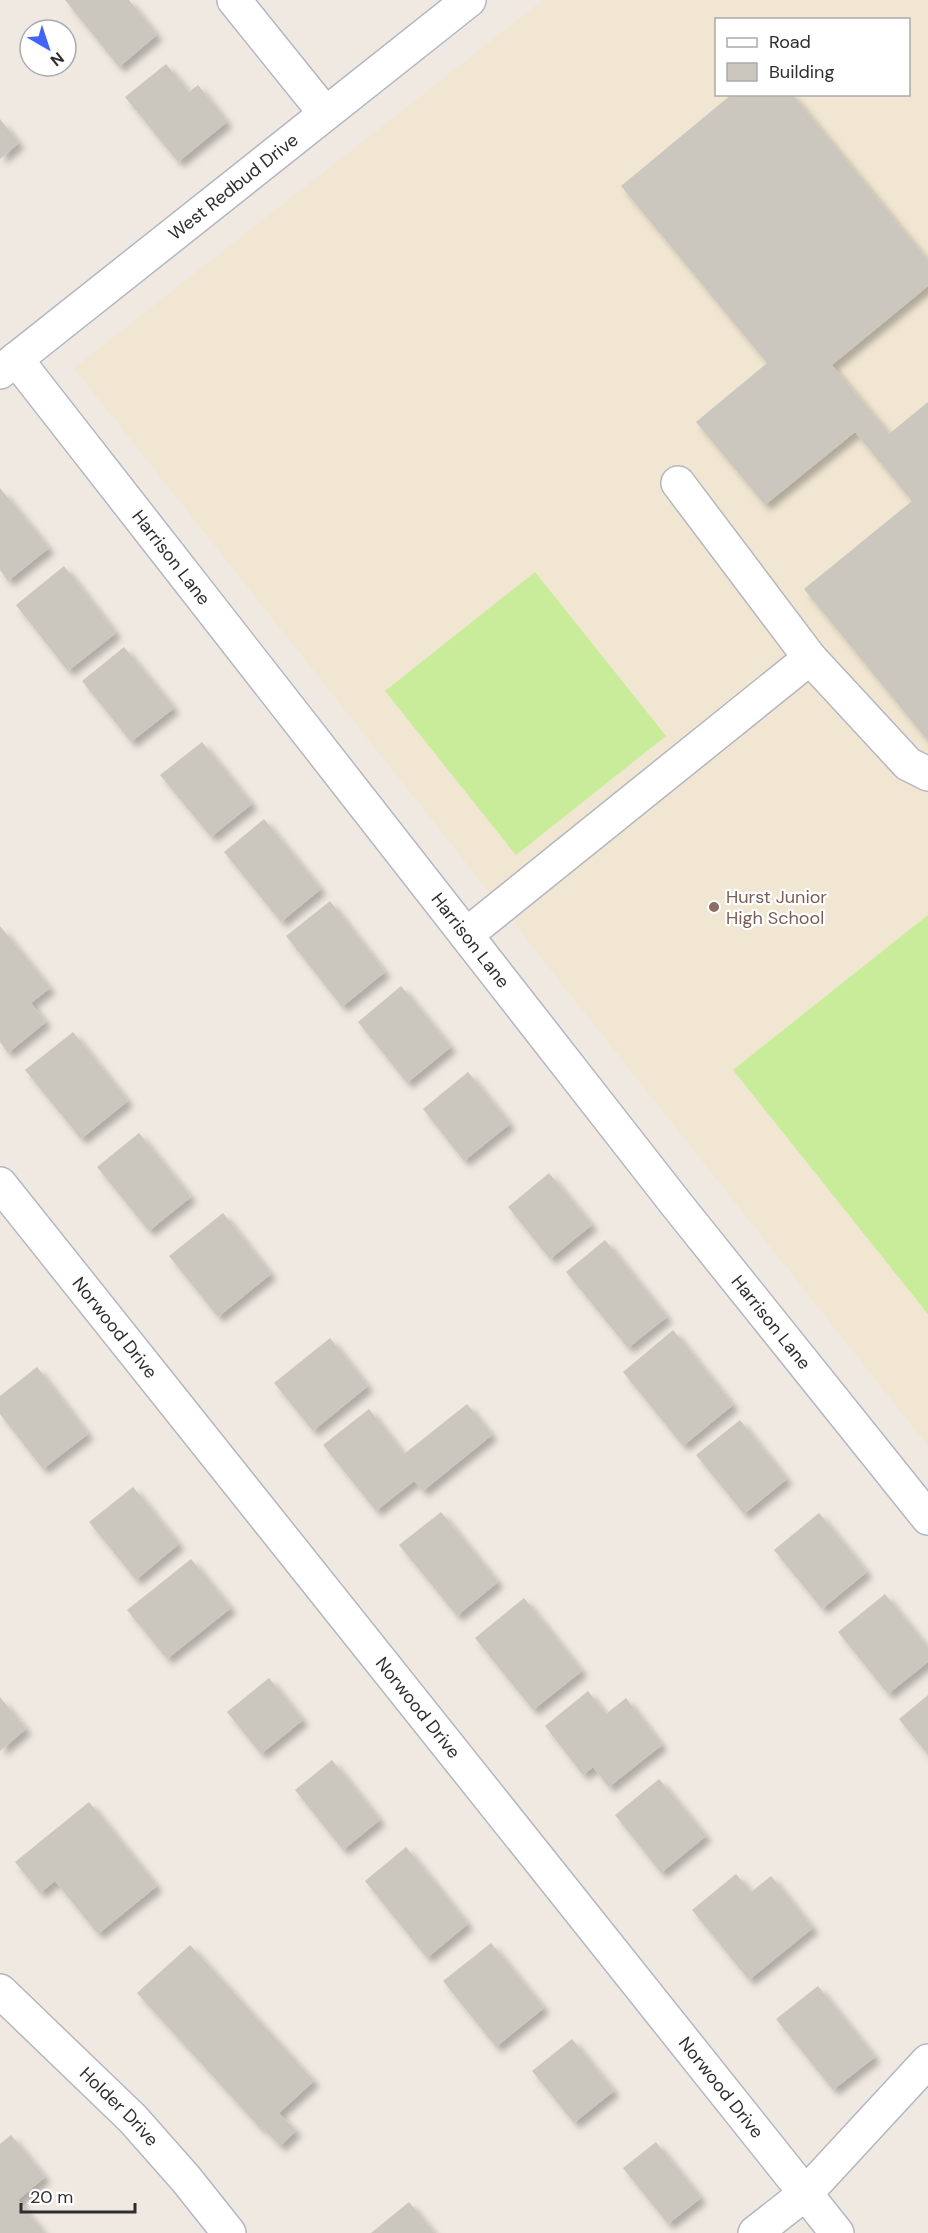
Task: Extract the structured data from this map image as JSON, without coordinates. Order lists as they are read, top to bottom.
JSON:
{
  "streets": {
    "street": [
      "West Redbud Drive",
      "Harrison Lane",
      "Norwood Drive",
      "Holder Drive"
    ]
  },
  "crossings": [
    ["West Redbud Drive", "Harrison Lane"]
  ],
  "places": ["Hurst Junior High School"],
  "legend": ["Road", "Building"],
  "scale_bar": "20 m",
  "north": "bottom right"
}
